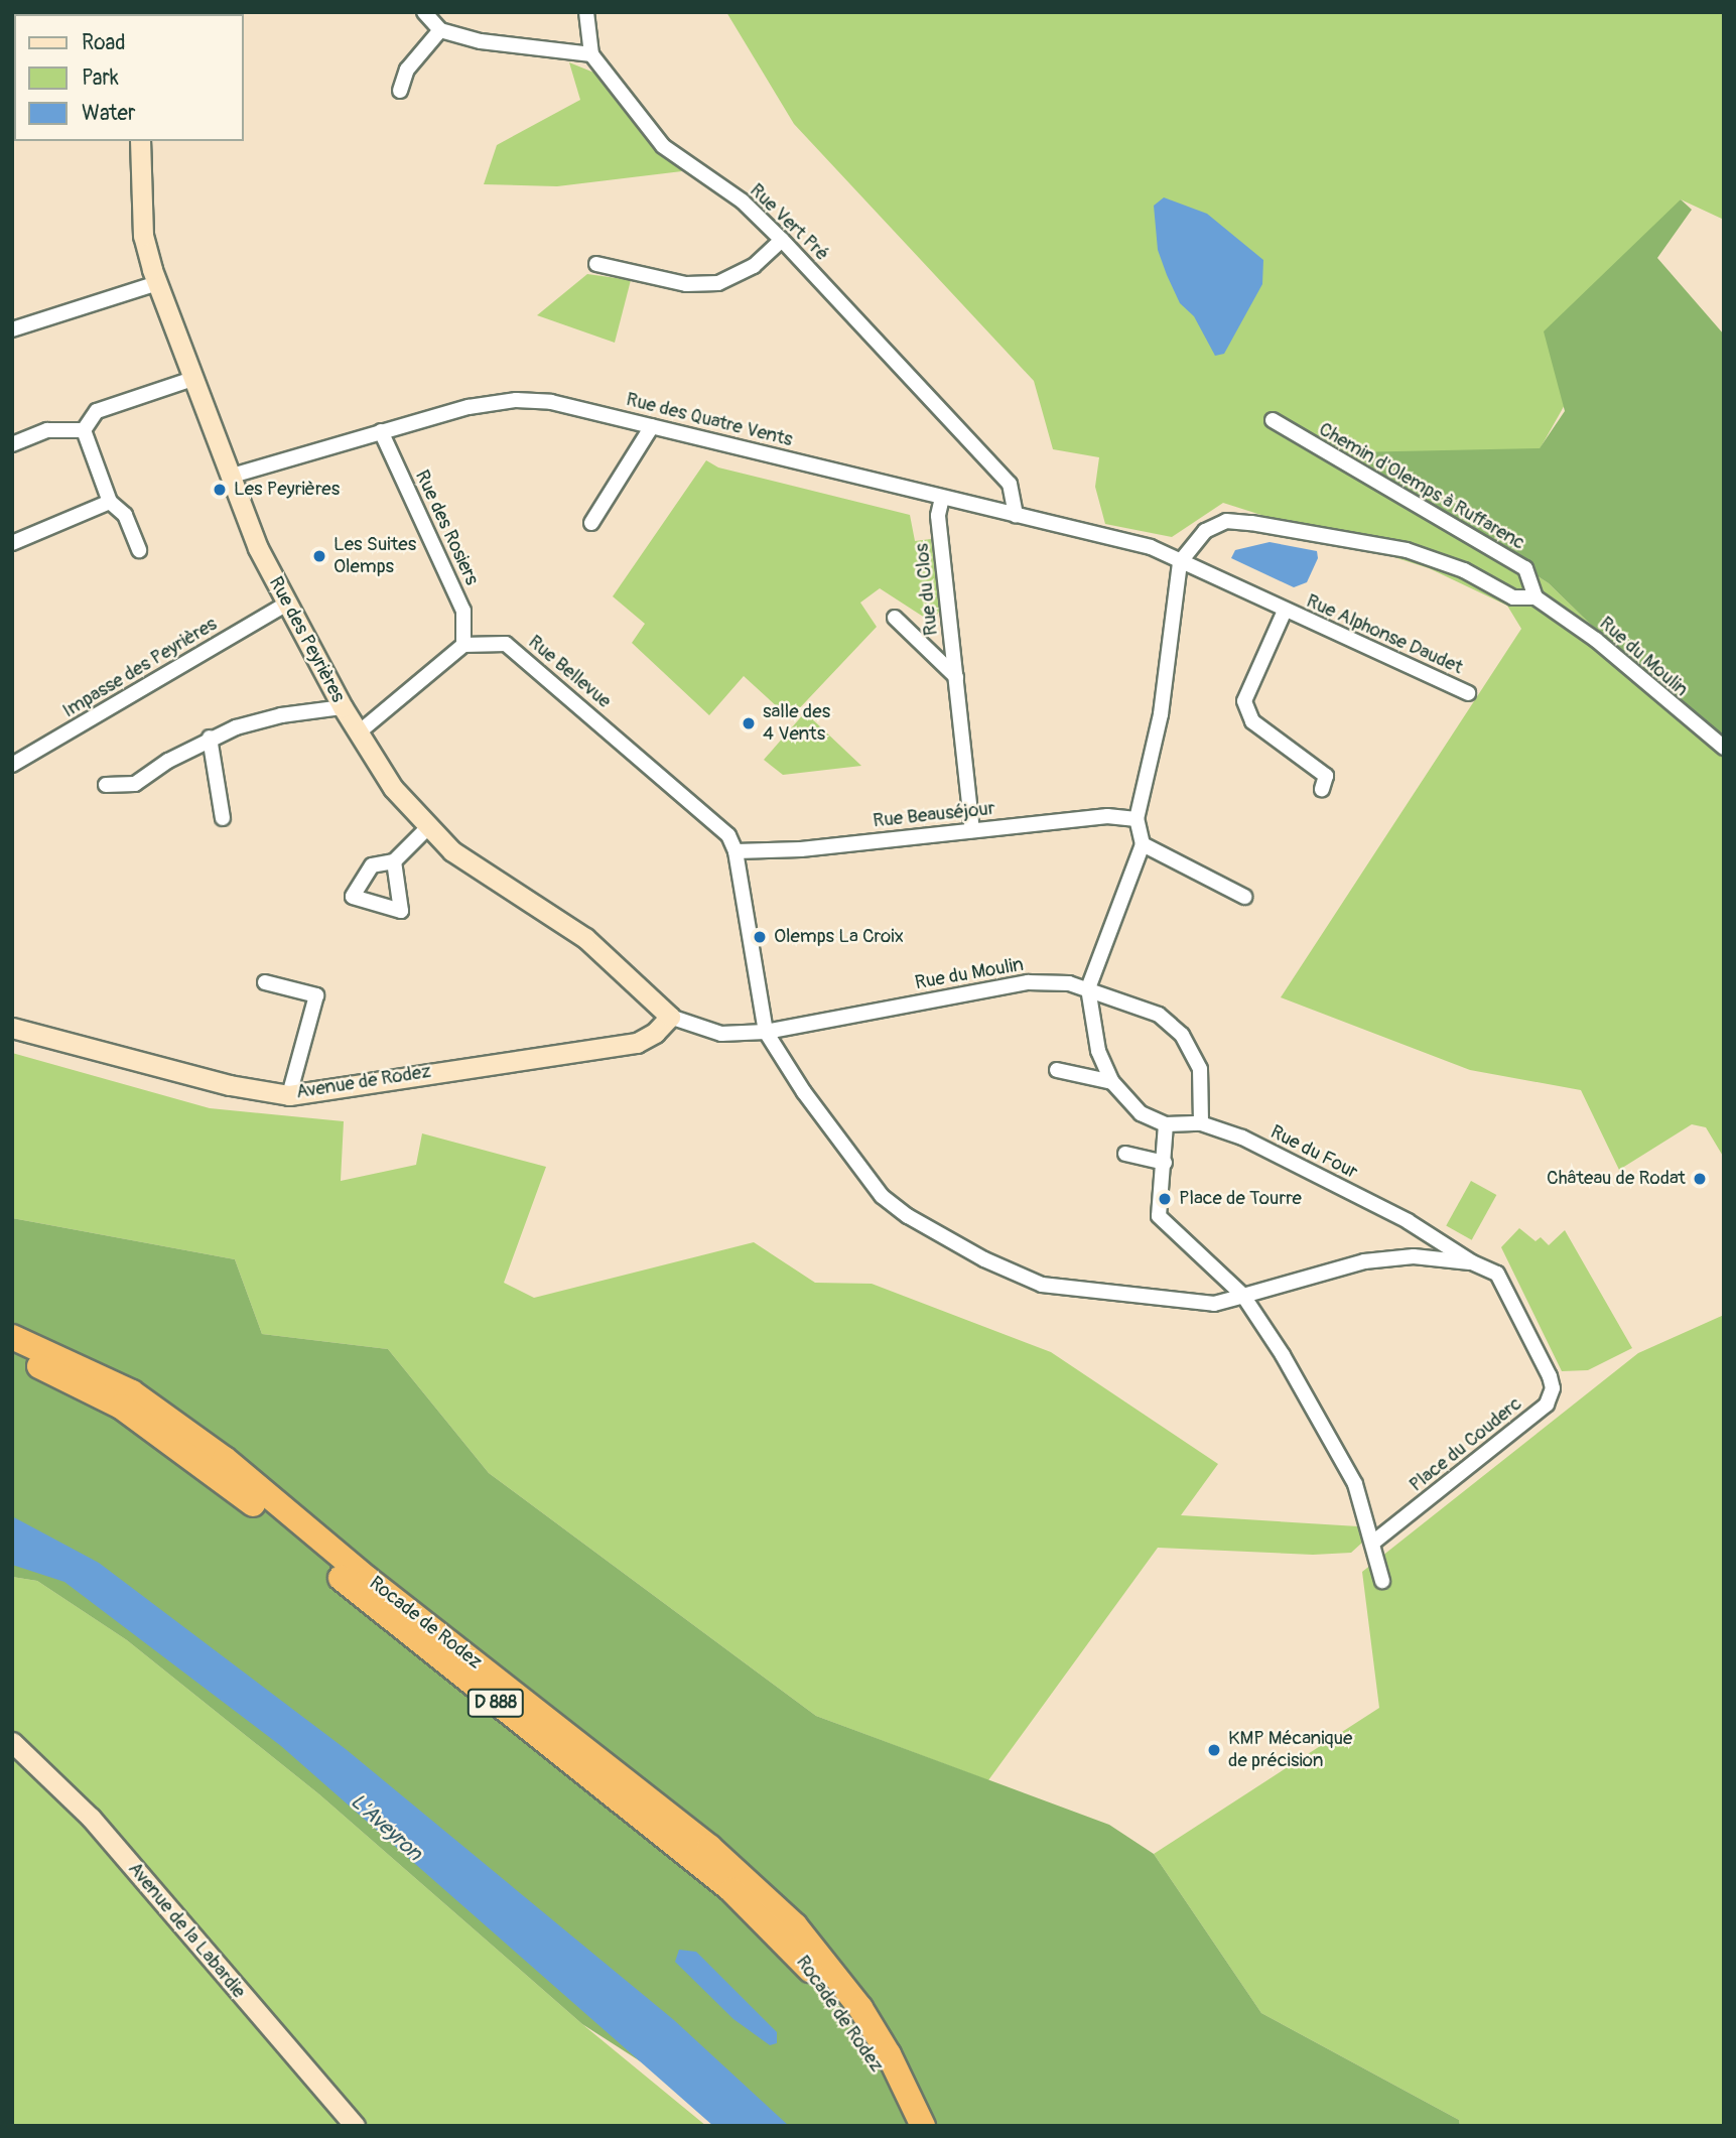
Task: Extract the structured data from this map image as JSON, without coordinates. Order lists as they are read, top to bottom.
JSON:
{
  "streets": {
    "highway": ["Rocade de Rodez", "D 888"],
    "street": [
      "Rue Vert Pré",
      "Rue des Quatre Vents",
      "Chemin d'Olemps à Ruffarenc",
      "Rue des Rosiers",
      "Rue du Clos",
      "Rue Alphonse Daudet",
      "Rue des Peyrières",
      "Rue du Moulin",
      "Impasse des Peyrières",
      "Rue Bellevue",
      "Rue Beauséjour",
      "Avenue de Rodez",
      "Rue du Four",
      "Place du Couderc",
      "Avenue de la Labardie"
    ]
  },
  "crossings": [
    ["Rue Vert Pré", "Rue des Quatre Vents"],
    ["Rue des Quatre Vents", "Rue des Rosiers"],
    ["Rue des Quatre Vents", "Rue du Clos"],
    ["Rue des Quatre Vents", "Rue Alphonse Daudet"],
    ["Rue des Quatre Vents", "Rue des Peyrières"],
    ["Chemin d'Olemps à Ruffarenc", "Rue du Moulin"],
    ["Rue des Rosiers", "Rue Bellevue"],
    ["Rue du Clos", "Rue Beauséjour"],
    ["Rue des Peyrières", "Rue du Moulin"],
    ["Rue des Peyrières", "Impasse des Peyrières"],
    ["Rue des Peyrières", "Avenue de Rodez"],
    ["Rue du Moulin", "Avenue de Rodez"],
    ["Rue du Moulin", "Rue du Four"],
    ["Rue du Moulin", "Place du Couderc"],
    ["Rue Bellevue", "Rue Beauséjour"],
    ["Rue du Four", "Place du Couderc"]
  ],
  "water": ["L'Aveyron"],
  "places": [
    "Les Peyrières",
    "Les Suites Olemps",
    "salle des 4 Vents",
    "Olemps La Croix",
    "Château de Rodat",
    "Place de Tourre",
    "KMP Mécanique de précision"
  ],
  "legend": ["Road", "Park", "Water"]
}
